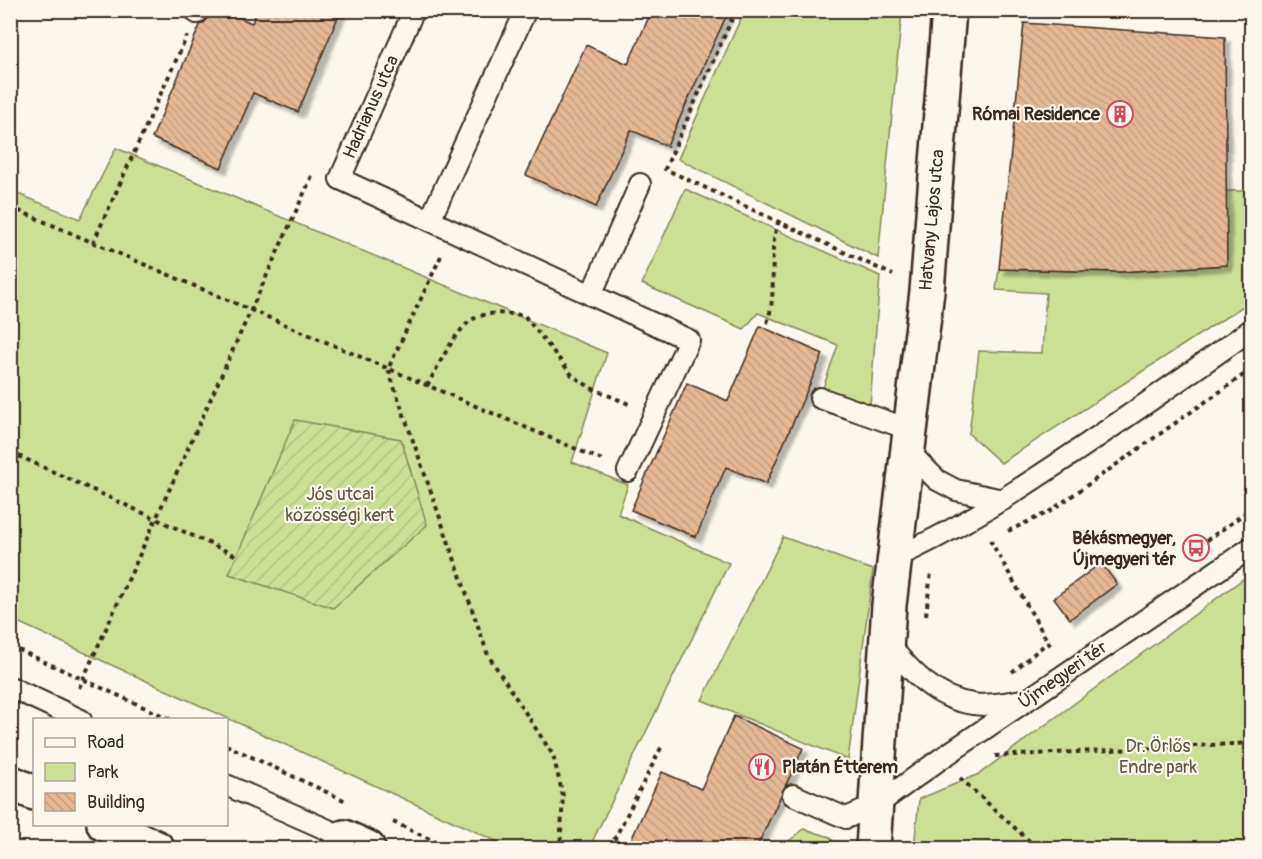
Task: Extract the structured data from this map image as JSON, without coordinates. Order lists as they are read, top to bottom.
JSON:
{
  "streets": {
    "street": ["Hatvany Lajos utca"],
    "lane": ["Hadrianus utca", "Újmegyeri tér"]
  },
  "crossings": [
    ["Hatvany Lajos utca", "Újmegyeri tér"]
  ],
  "parks": ["Jós utcai közösségi kert", "Dr. Örlős Endre park"],
  "places": {
    "building": ["Római Residence"],
    "bus stop": ["Békásmegyer, Újmegyeri tér"],
    "restaurant": ["Platán Étterem"]
  },
  "legend": ["Road", "Park", "Building"]
}
